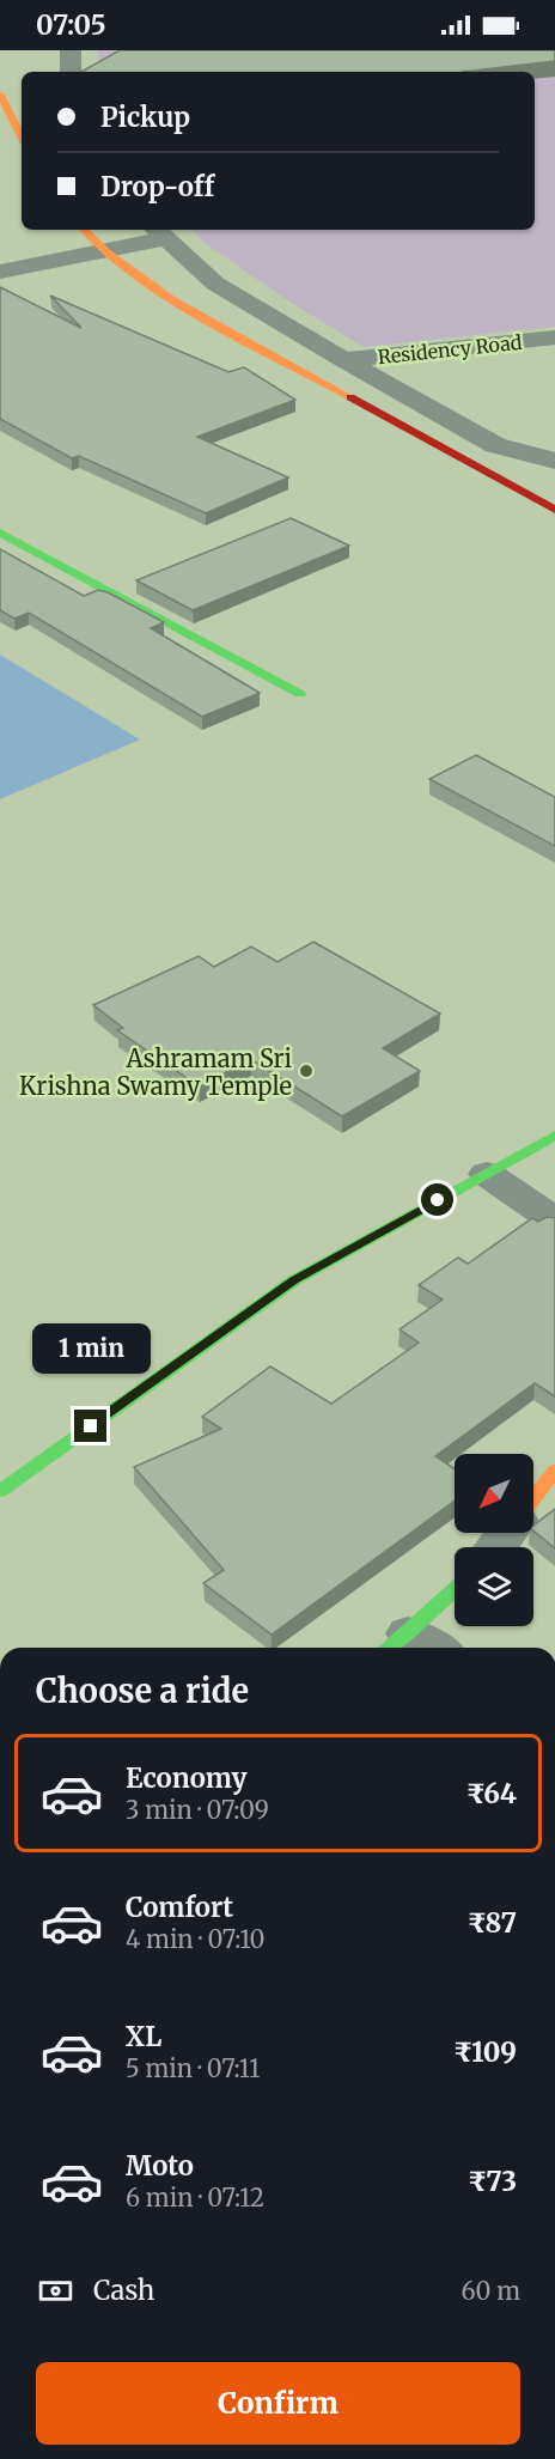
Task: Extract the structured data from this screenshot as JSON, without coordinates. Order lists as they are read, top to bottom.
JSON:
{
  "streets": {
    "street": ["Residency Road"]
  },
  "places": ["Ashramam Sri Krishna Swamy Temple"],
  "north": "bottom left",
  "page": {
    "status": "07:05",
    "banner": ["Pickup", "Drop-off"],
    "bubble": "1 min",
    "heading": "Choose a ride",
    "list": [
      {
        "name": "Economy",
        "note": "3 min · 07:09",
        "value": "₹64"
      },
      {
        "name": "Comfort",
        "note": "4 min · 07:10",
        "value": "₹87"
      },
      {
        "name": "XL",
        "note": "5 min · 07:11",
        "value": "₹109"
      },
      {
        "name": "Moto",
        "note": "6 min · 07:12",
        "value": "₹73"
      }
    ],
    "pay": ["Cash", "60 m"],
    "buttons": "Confirm"
  }
}
